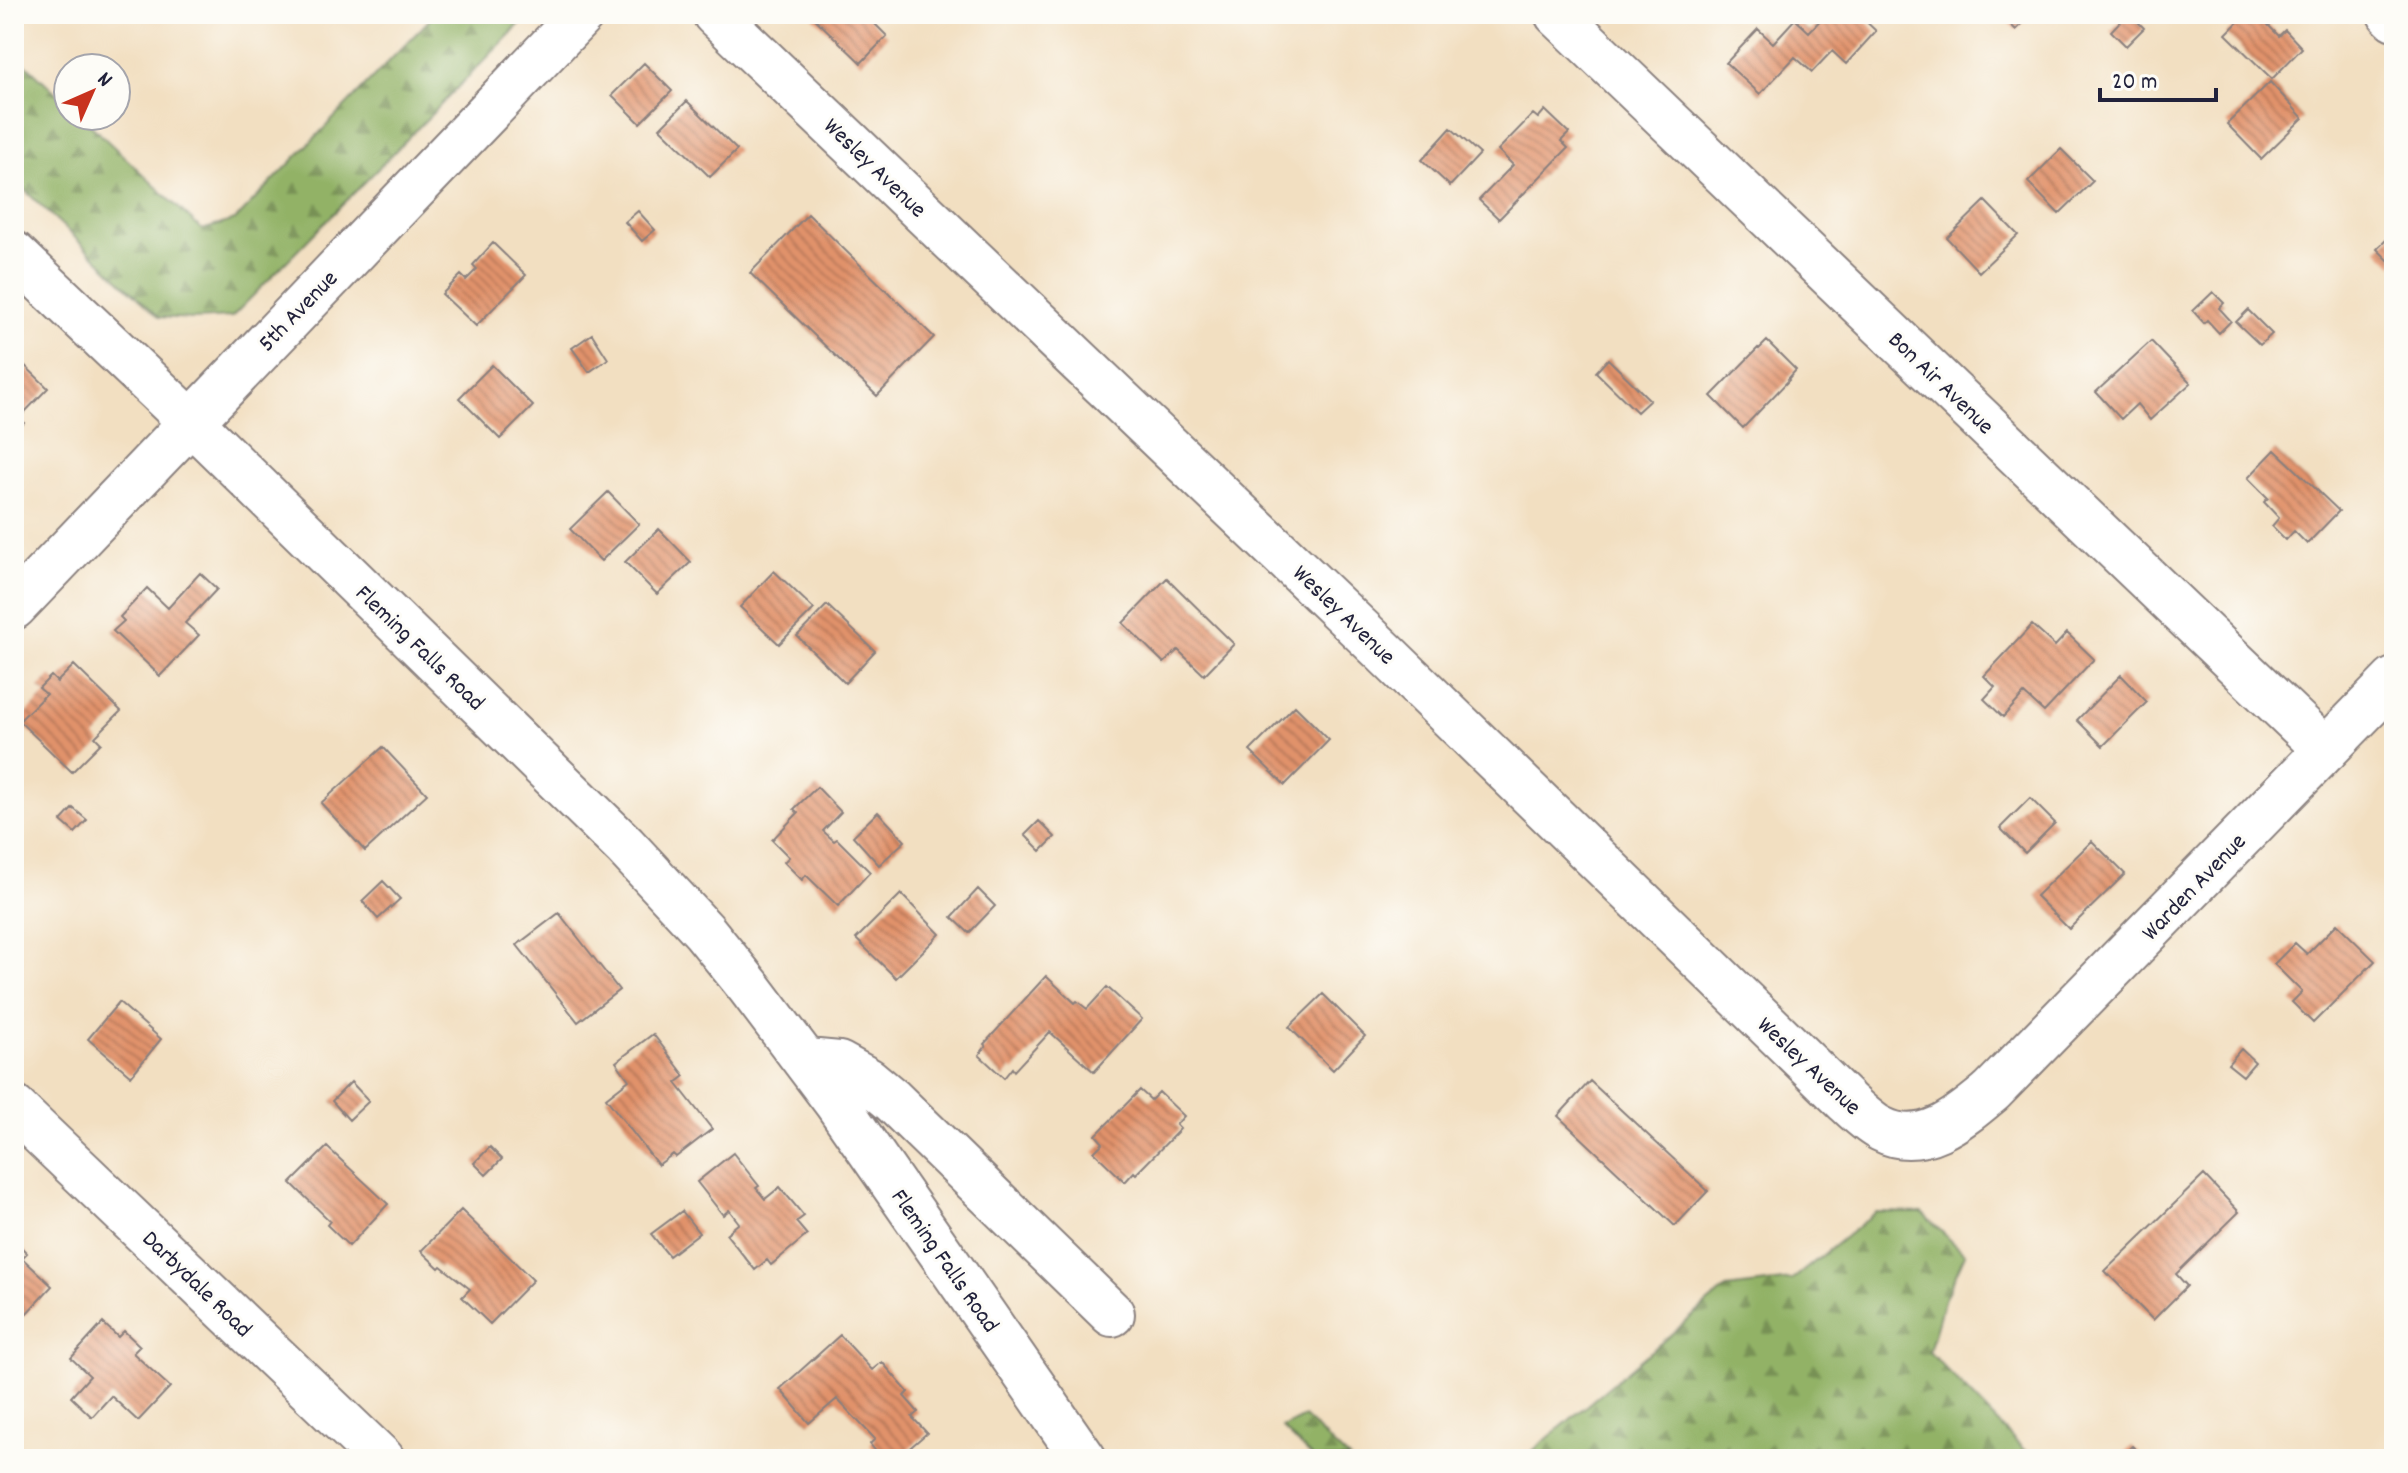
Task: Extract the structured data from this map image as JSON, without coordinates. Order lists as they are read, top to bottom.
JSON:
{
  "streets": {
    "street": [
      "Wesley Avenue",
      "5th Avenue",
      "Bon Air Avenue",
      "Fleming Falls Road",
      "Warden Avenue",
      "Darbydale Road"
    ]
  },
  "crossings": [
    ["Wesley Avenue", "Warden Avenue"],
    ["5th Avenue", "Fleming Falls Road"],
    ["Bon Air Avenue", "Warden Avenue"]
  ],
  "scale_bar": "20 m",
  "north": "top right"
}
